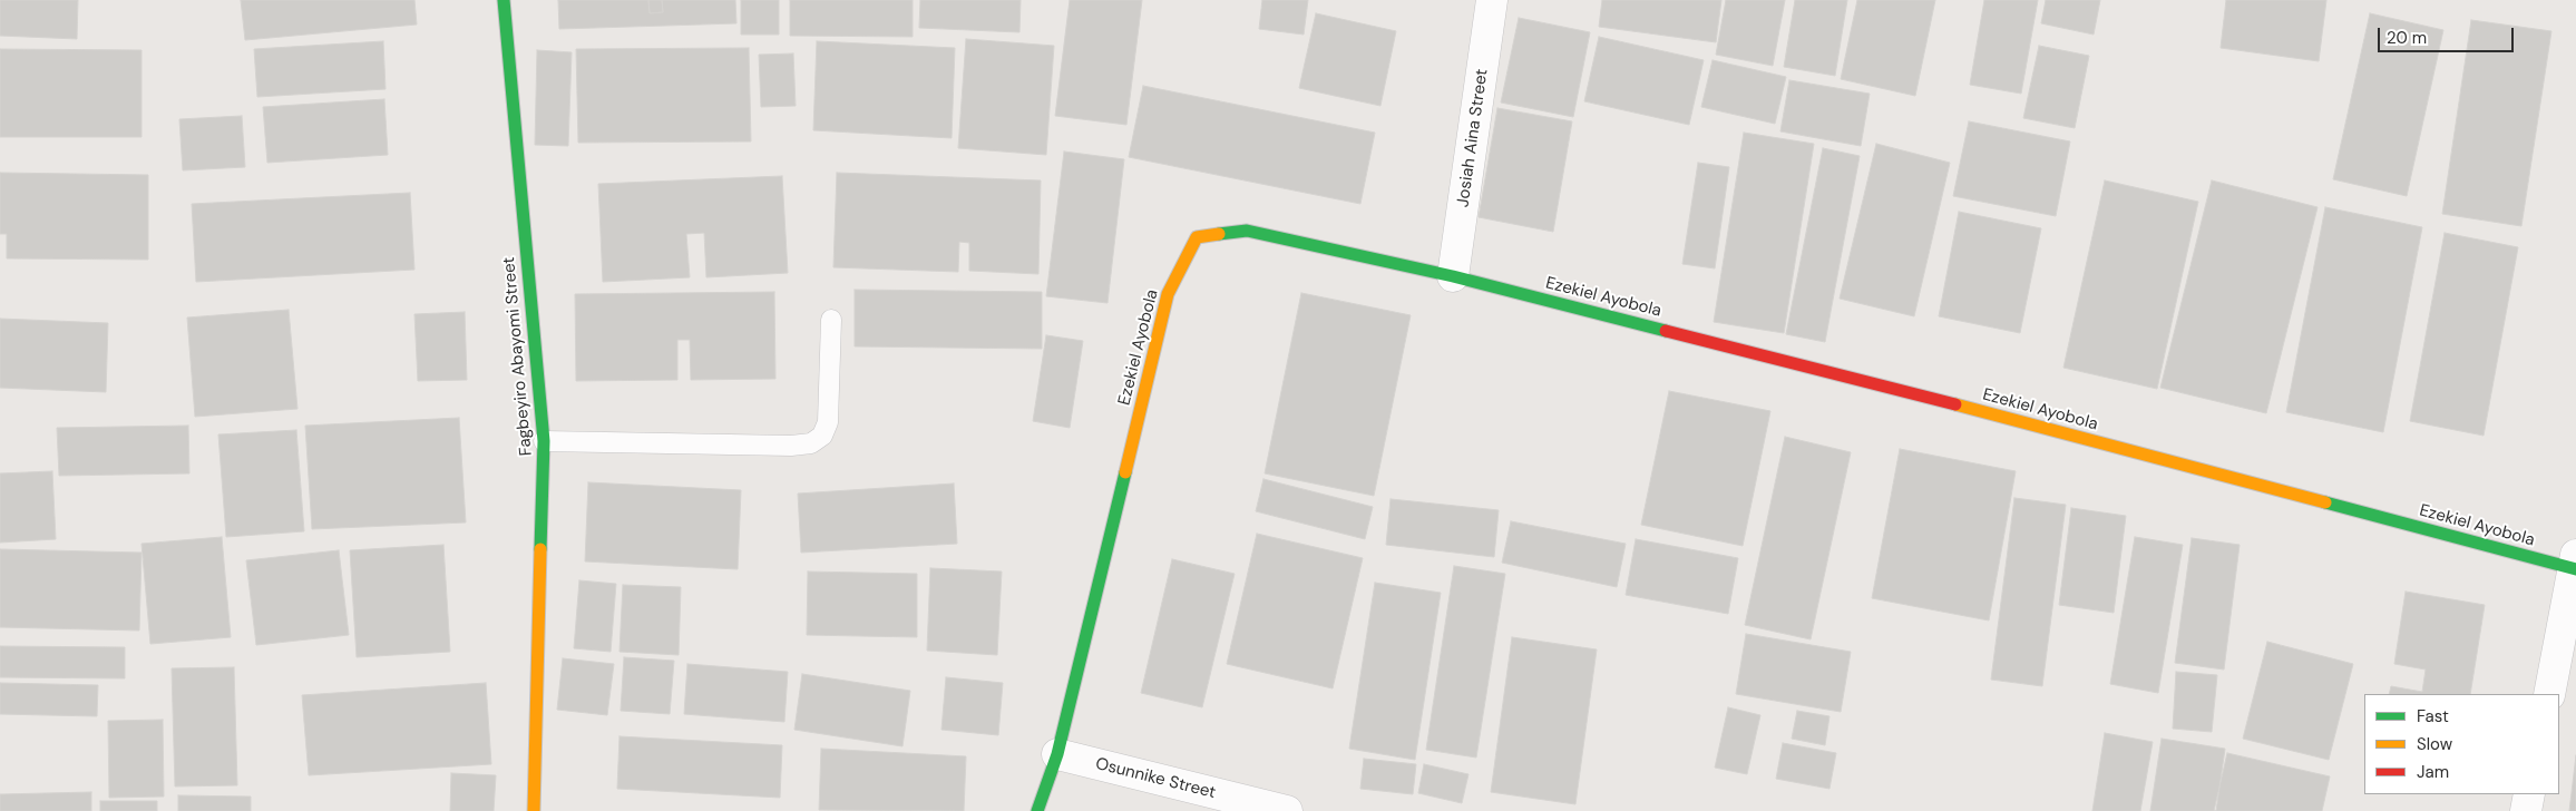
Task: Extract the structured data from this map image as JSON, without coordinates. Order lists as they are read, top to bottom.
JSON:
{
  "streets": {
    "street": [
      "Josiah Aina Street",
      "Ezekiel Ayobola",
      "Fagbeyiro Abayomi Street",
      "Osunnike Street"
    ]
  },
  "crossings": [
    ["Josiah Aina Street", "Ezekiel Ayobola"],
    ["Ezekiel Ayobola", "Osunnike Street"]
  ],
  "legend": ["Fast", "Slow", "Jam"],
  "scale_bar": "20 m"
}
